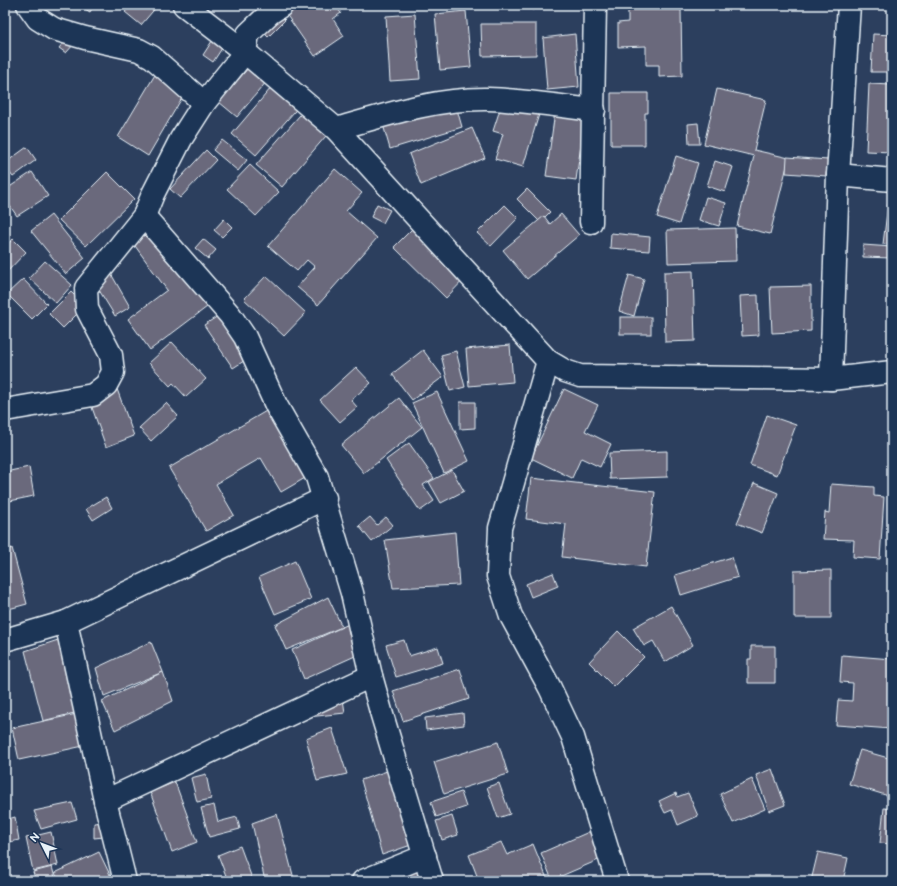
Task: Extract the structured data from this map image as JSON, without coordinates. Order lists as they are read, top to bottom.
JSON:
{
  "north": "top left"
}
